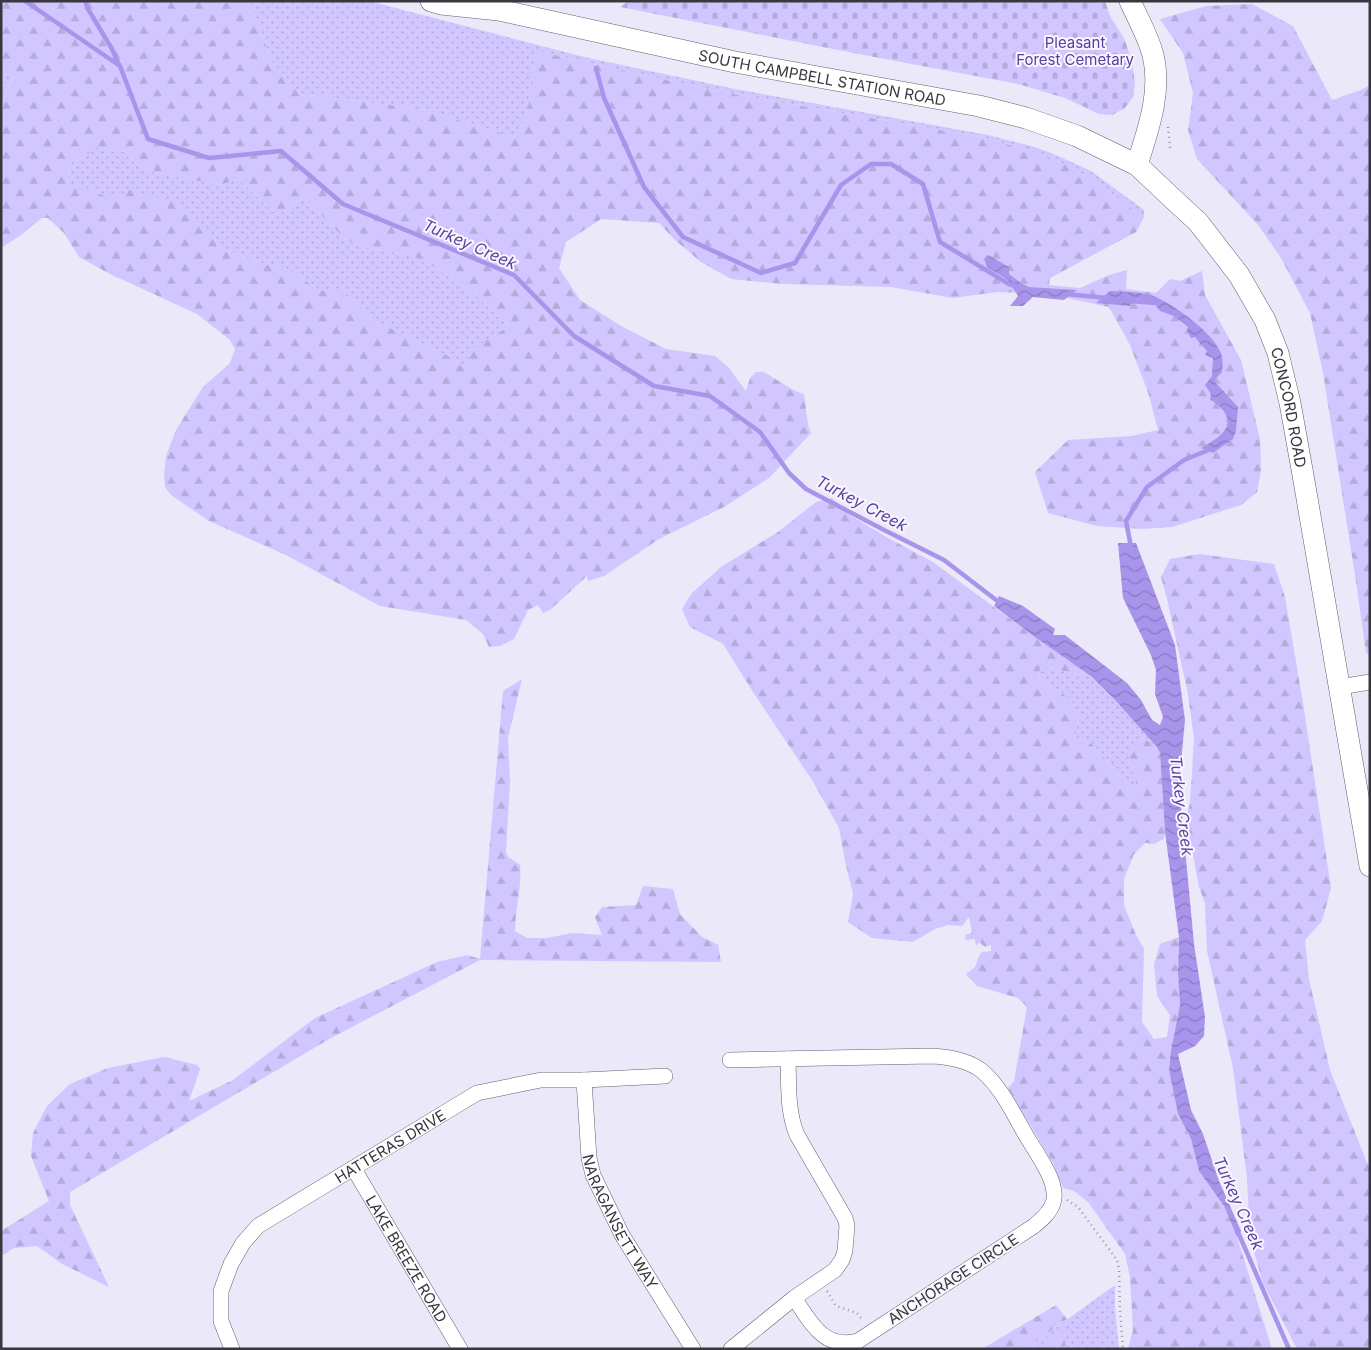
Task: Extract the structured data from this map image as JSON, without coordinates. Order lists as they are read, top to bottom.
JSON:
{
  "streets": {
    "main road": ["SOUTH CAMPBELL STATION ROAD", "CONCORD ROAD"],
    "street": [
      "HATTERAS DRIVE",
      "NARAGANSETT WAY",
      "LAKE BREEZE ROAD",
      "ANCHORAGE CIRCLE"
    ]
  },
  "crossings": [
    ["SOUTH CAMPBELL STATION ROAD", "CONCORD ROAD"],
    ["HATTERAS DRIVE", "NARAGANSETT WAY"],
    ["HATTERAS DRIVE", "LAKE BREEZE ROAD"]
  ],
  "water": ["Turkey Creek"],
  "parks": ["Pleasant Forest Cemetary"]
}
